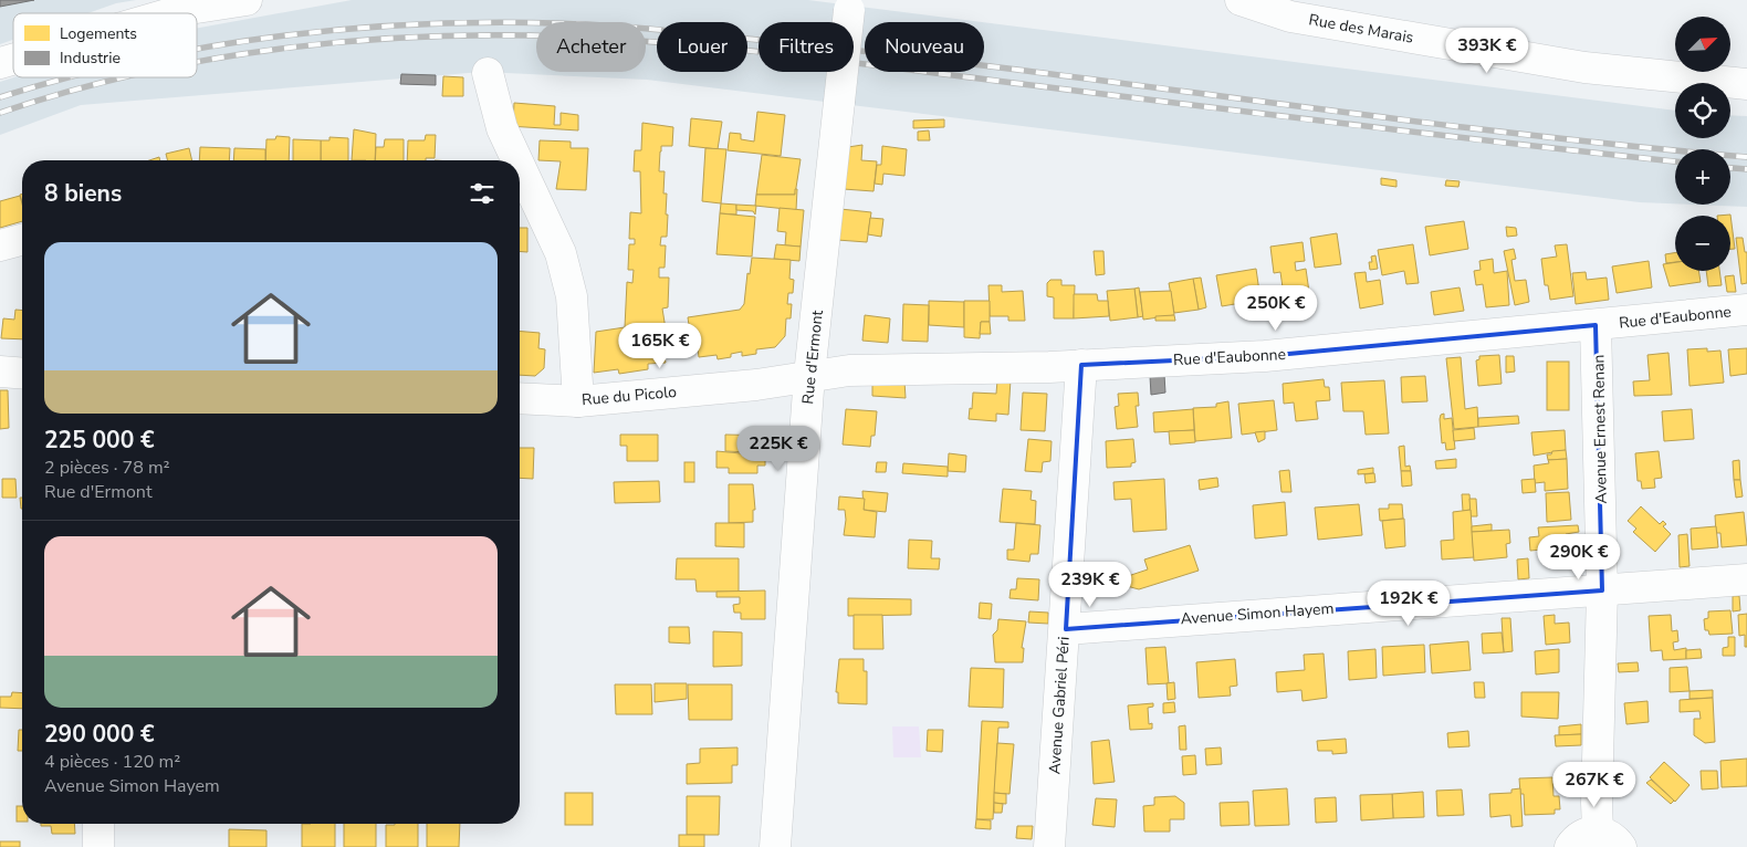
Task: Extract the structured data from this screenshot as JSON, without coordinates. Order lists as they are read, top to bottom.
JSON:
{
  "streets": {
    "street": [
      "Rue des Marais",
      "Rue d'Eaubonne",
      "Rue d'Ermont",
      "Rue du Picolo",
      "Avenue Ernest Renan",
      "Avenue Simon Hayem",
      "Avenue Gabriel Péri"
    ]
  },
  "crossings": [
    ["Rue d'Eaubonne", "Rue d'Ermont"],
    ["Rue d'Eaubonne", "Rue du Picolo"],
    ["Rue d'Eaubonne", "Avenue Ernest Renan"],
    ["Rue d'Eaubonne", "Avenue Gabriel Péri"],
    ["Rue d'Ermont", "Rue du Picolo"],
    ["Avenue Ernest Renan", "Avenue Simon Hayem"],
    ["Avenue Simon Hayem", "Avenue Gabriel Péri"]
  ],
  "legend": ["Logements", "Industrie"],
  "north": "top right",
  "page": {
    "map_buttons": ["+", "−"],
    "chip": [
      "Acheter",
      "Louer",
      "Filtres",
      "Nouveau"
    ],
    "price": [
      "393K €",
      "250K €",
      "165K €",
      "225K €",
      "290K €",
      "239K €",
      "192K €",
      "267K €"
    ],
    "heading": "8 biens",
    "list": [
      {
        "name": "225 000 €",
        "note": "2 pièces · 78 m² · Rue d'Ermont"
      },
      {
        "name": "290 000 €",
        "note": "4 pièces · 120 m² · Avenue Simon Hayem"
      }
    ]
  }
}
